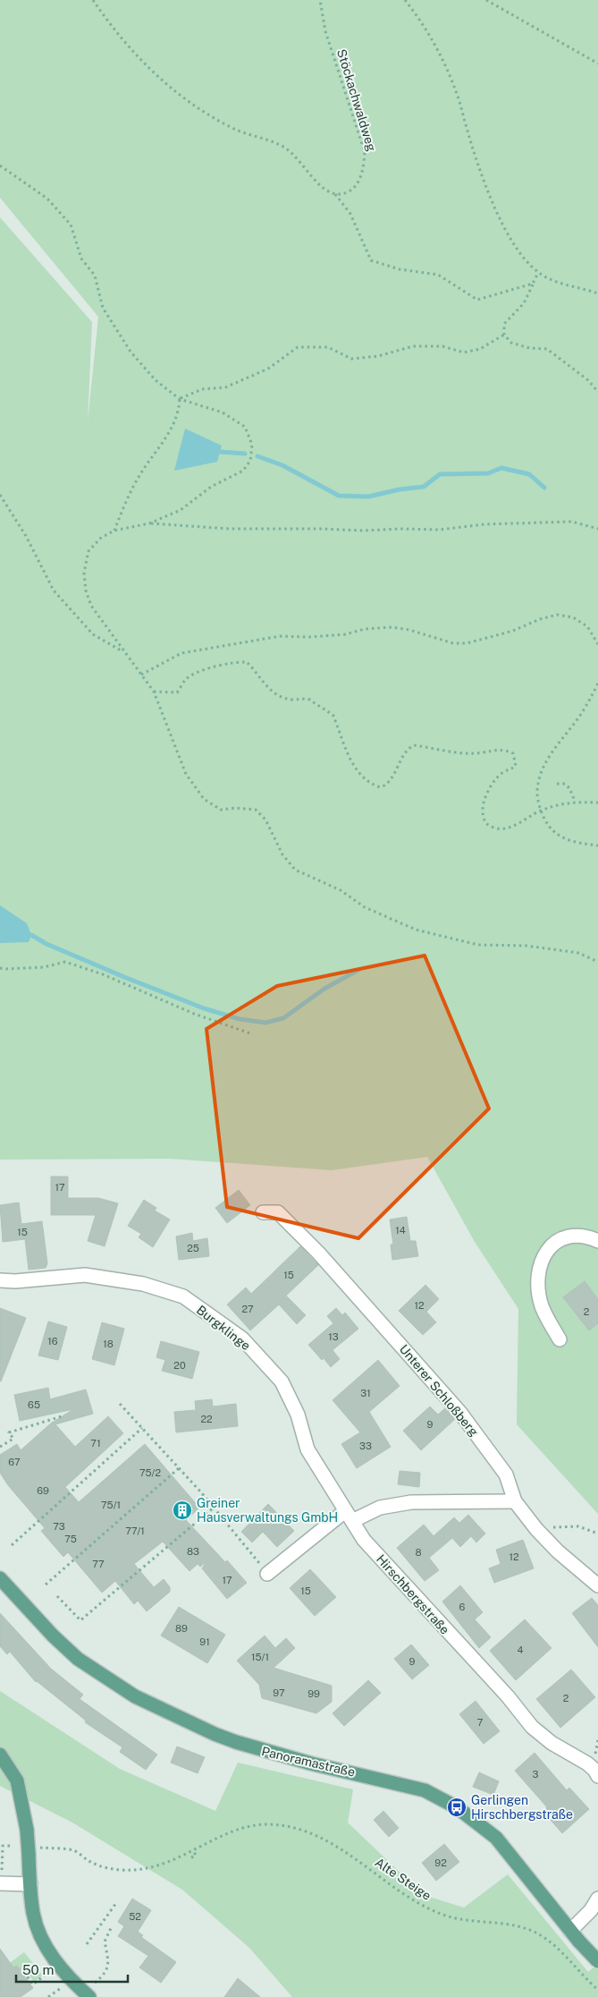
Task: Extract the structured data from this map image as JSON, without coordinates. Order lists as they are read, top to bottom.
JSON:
{
  "streets": {
    "main road": ["Panoramastraße"],
    "street": ["Burgklinge", "Unterer Schloßberg", "Hirschbergstraße"],
    "path": ["Stöckachwaldweg", "Alte Steige"]
  },
  "crossings": [
    ["Burgklinge", "Hirschbergstraße"]
  ],
  "places": {
    "building": ["Greiner Hausverwaltungs GmbH"],
    "bus stop": ["Gerlingen Hirschbergstraße"]
  },
  "house_numbers": [
    "17",
    "14",
    "15",
    "25",
    "15",
    "12",
    "27",
    "2",
    "13",
    "16",
    "18",
    "20",
    "31",
    "65",
    "22",
    "9",
    "71",
    "33",
    "67",
    "75/2",
    "69",
    "75/1",
    "73",
    "77/1",
    "75",
    "83",
    "8",
    "12",
    "77",
    "17",
    "15",
    "6",
    "89",
    "91",
    "4",
    "15/1",
    "9",
    "97",
    "99",
    "2",
    "7",
    "3",
    "92",
    "52"
  ],
  "scale_bar": "50 m"
}
